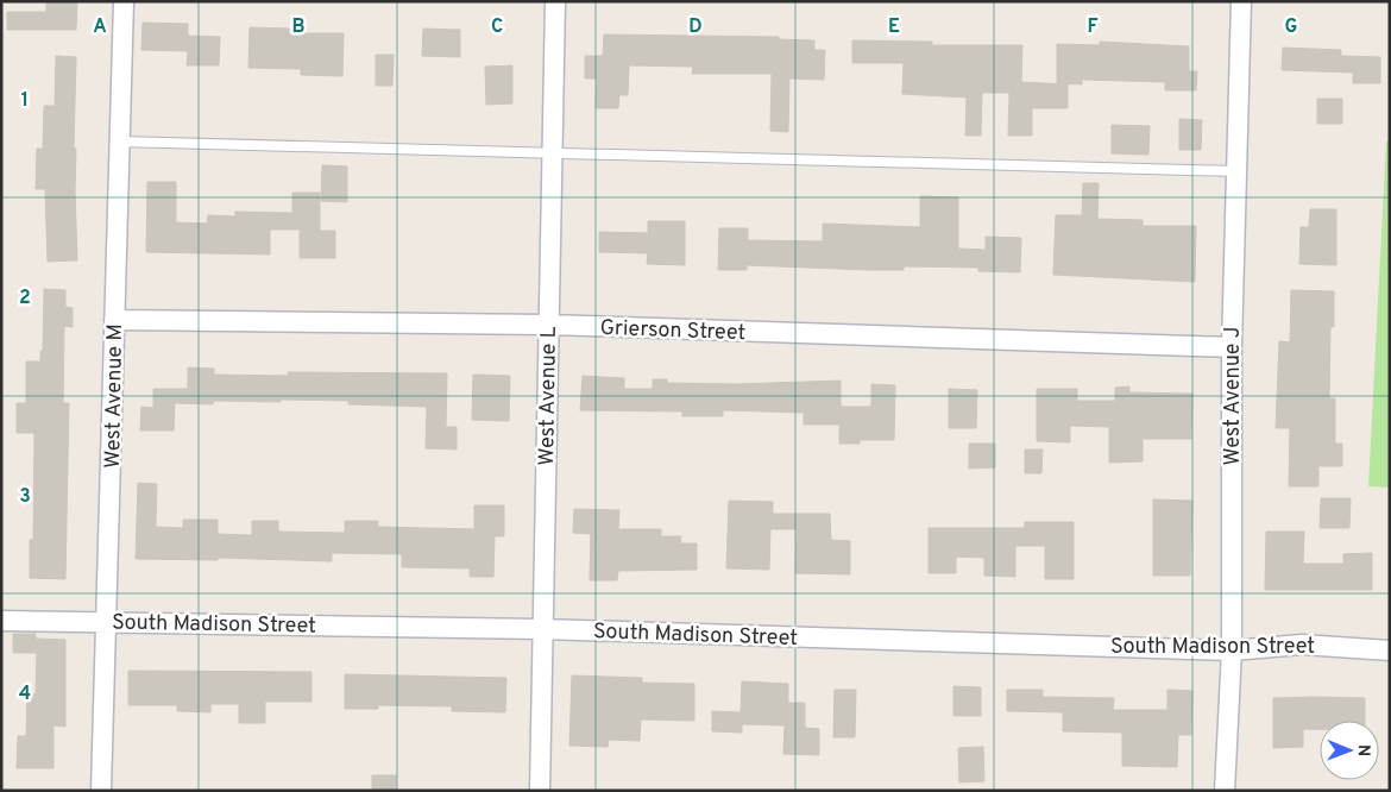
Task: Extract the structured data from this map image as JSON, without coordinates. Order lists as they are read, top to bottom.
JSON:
{
  "streets": {
    "street": [
      "Grierson Street",
      "West Avenue M",
      "West Avenue L",
      "West Avenue J",
      "South Madison Street"
    ]
  },
  "crossings": [
    ["Grierson Street", "West Avenue M"],
    ["Grierson Street", "West Avenue L"],
    ["Grierson Street", "West Avenue J"],
    ["West Avenue M", "South Madison Street"],
    ["West Avenue L", "South Madison Street"],
    ["West Avenue J", "South Madison Street"]
  ],
  "north": "right",
  "grid": {
    "columns": [
      "A",
      "B",
      "C",
      "D",
      "E",
      "F",
      "G"
    ],
    "rows": [
      "1",
      "2",
      "3",
      "4"
    ]
  }
}
